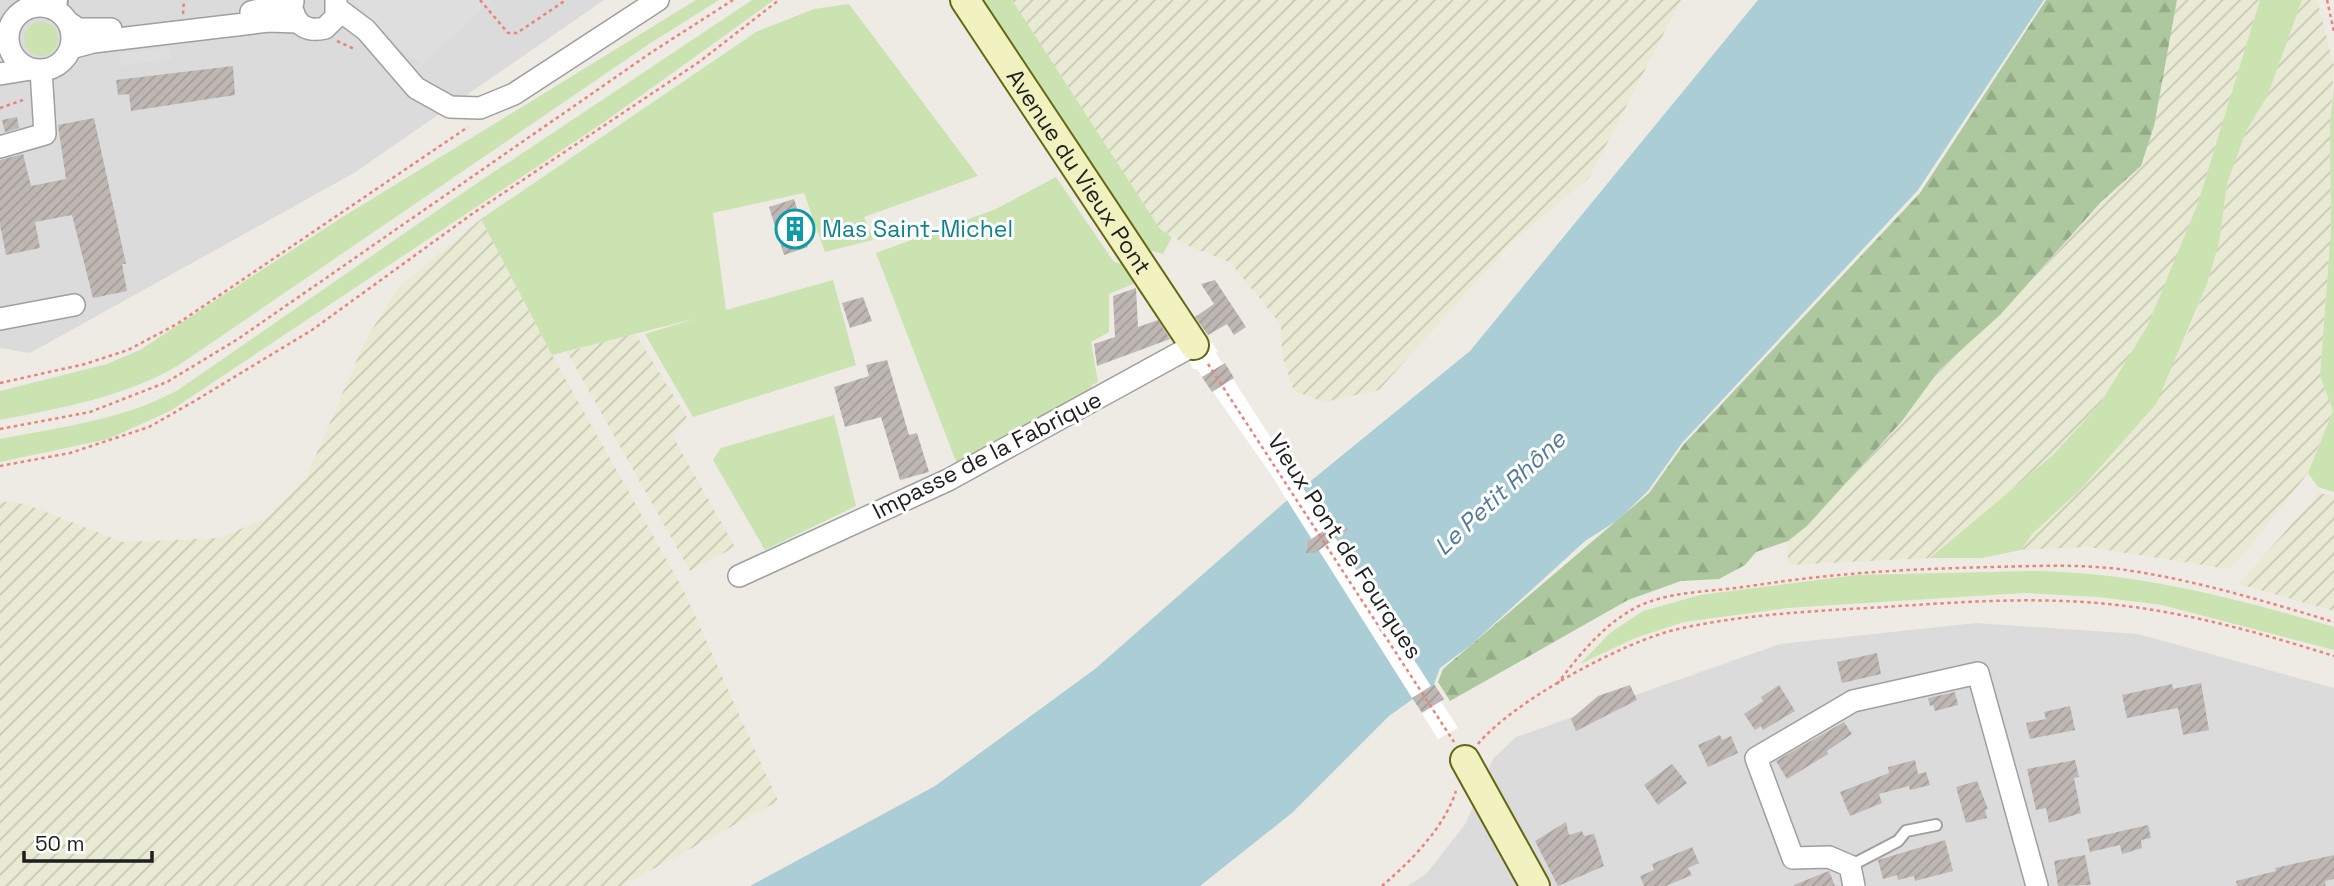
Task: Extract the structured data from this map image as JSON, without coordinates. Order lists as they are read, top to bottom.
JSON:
{
  "streets": {
    "street": ["Avenue du Vieux Pont", "Impasse de la Fabrique"],
    "path": ["Vieux Pont de Fourques"]
  },
  "crossings": [
    ["Avenue du Vieux Pont", "Impasse de la Fabrique"]
  ],
  "water": ["Le Petit Rhône"],
  "places": {
    "building": ["Mas Saint-Michel"]
  },
  "scale_bar": "50 m"
}
